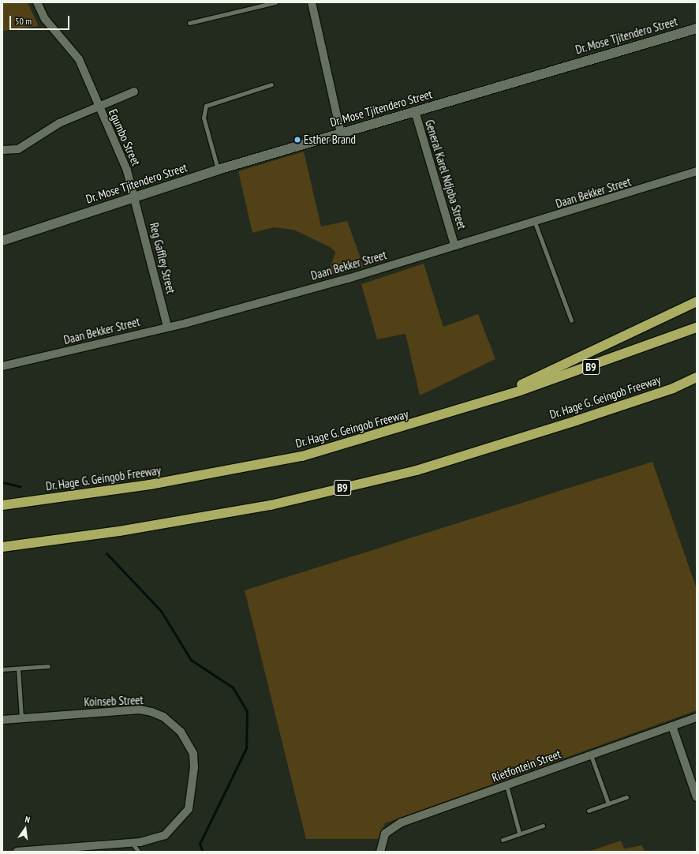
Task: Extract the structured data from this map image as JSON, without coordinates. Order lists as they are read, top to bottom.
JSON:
{
  "streets": {
    "highway": ["B9", "Dr. Hage G. Geingob Freeway"],
    "street": [
      "Dr. Mose Tjitendero Street",
      "Egumbo Street",
      "General Karel Ndjoba Street",
      "Daan Bekker Street",
      "Reg Gaffley Street",
      "Koinseb Street",
      "Rietfontein Street"
    ]
  },
  "crossings": [
    ["Dr. Mose Tjitendero Street", "Egumbo Street"],
    ["Dr. Mose Tjitendero Street", "General Karel Ndjoba Street"],
    ["Dr. Mose Tjitendero Street", "Reg Gaffley Street"],
    ["Egumbo Street", "Reg Gaffley Street"],
    ["General Karel Ndjoba Street", "Daan Bekker Street"],
    ["Daan Bekker Street", "Reg Gaffley Street"]
  ],
  "places": ["Esther Brand"],
  "scale_bar": "50 m",
  "north": "top"
}
